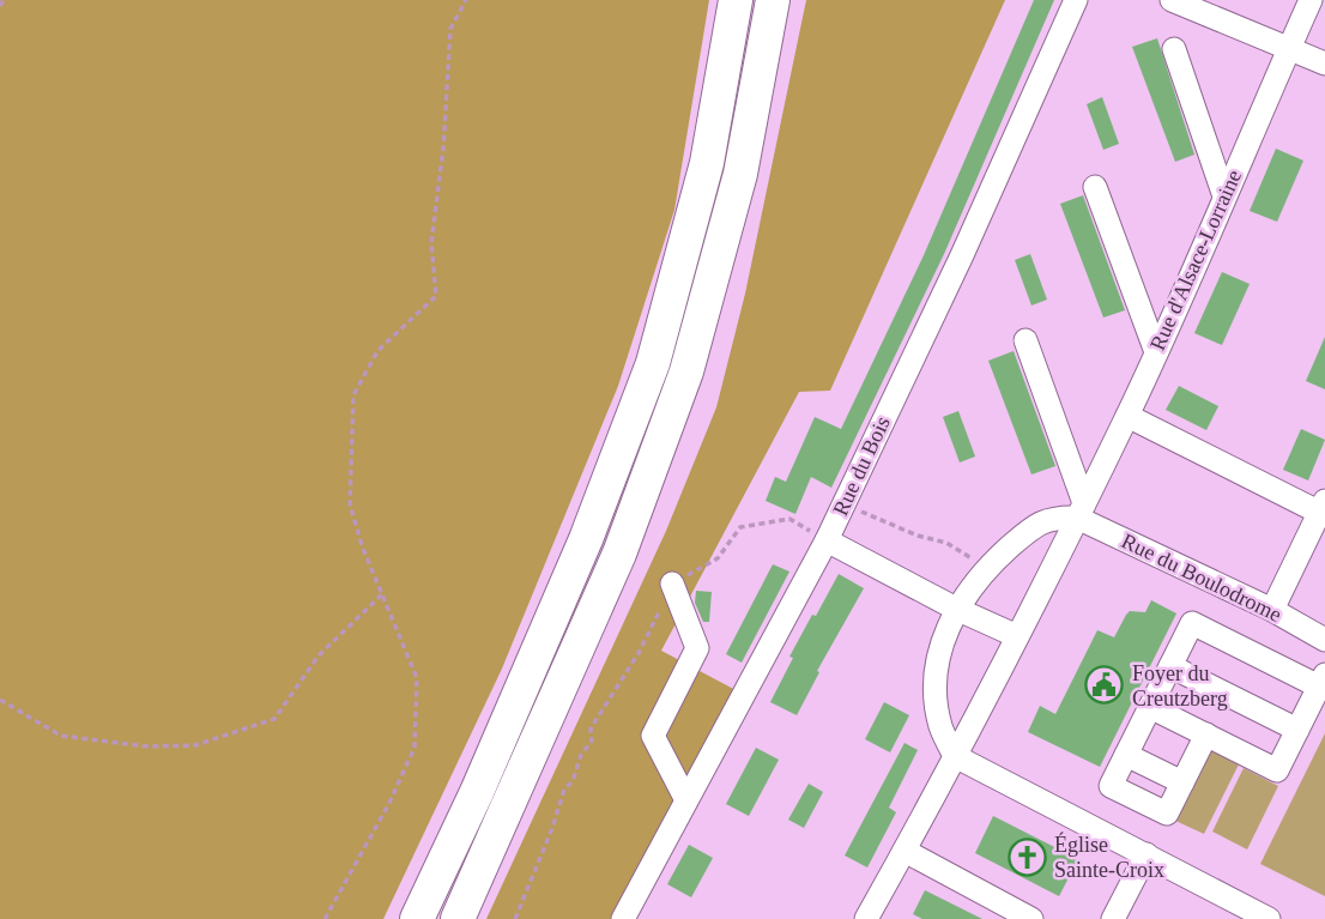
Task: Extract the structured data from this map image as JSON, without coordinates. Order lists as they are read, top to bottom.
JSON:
{
  "streets": {
    "street": ["Rue d'Alsace-Lorraine", "Rue du Bois", "Rue du Boulodrome"]
  },
  "crossings": [
    ["Rue d'Alsace-Lorraine", "Rue du Boulodrome"]
  ],
  "places": {
    "public building": ["Foyer du Creutzberg"],
    "church": ["Église Sainte-Croix"]
  }
}
